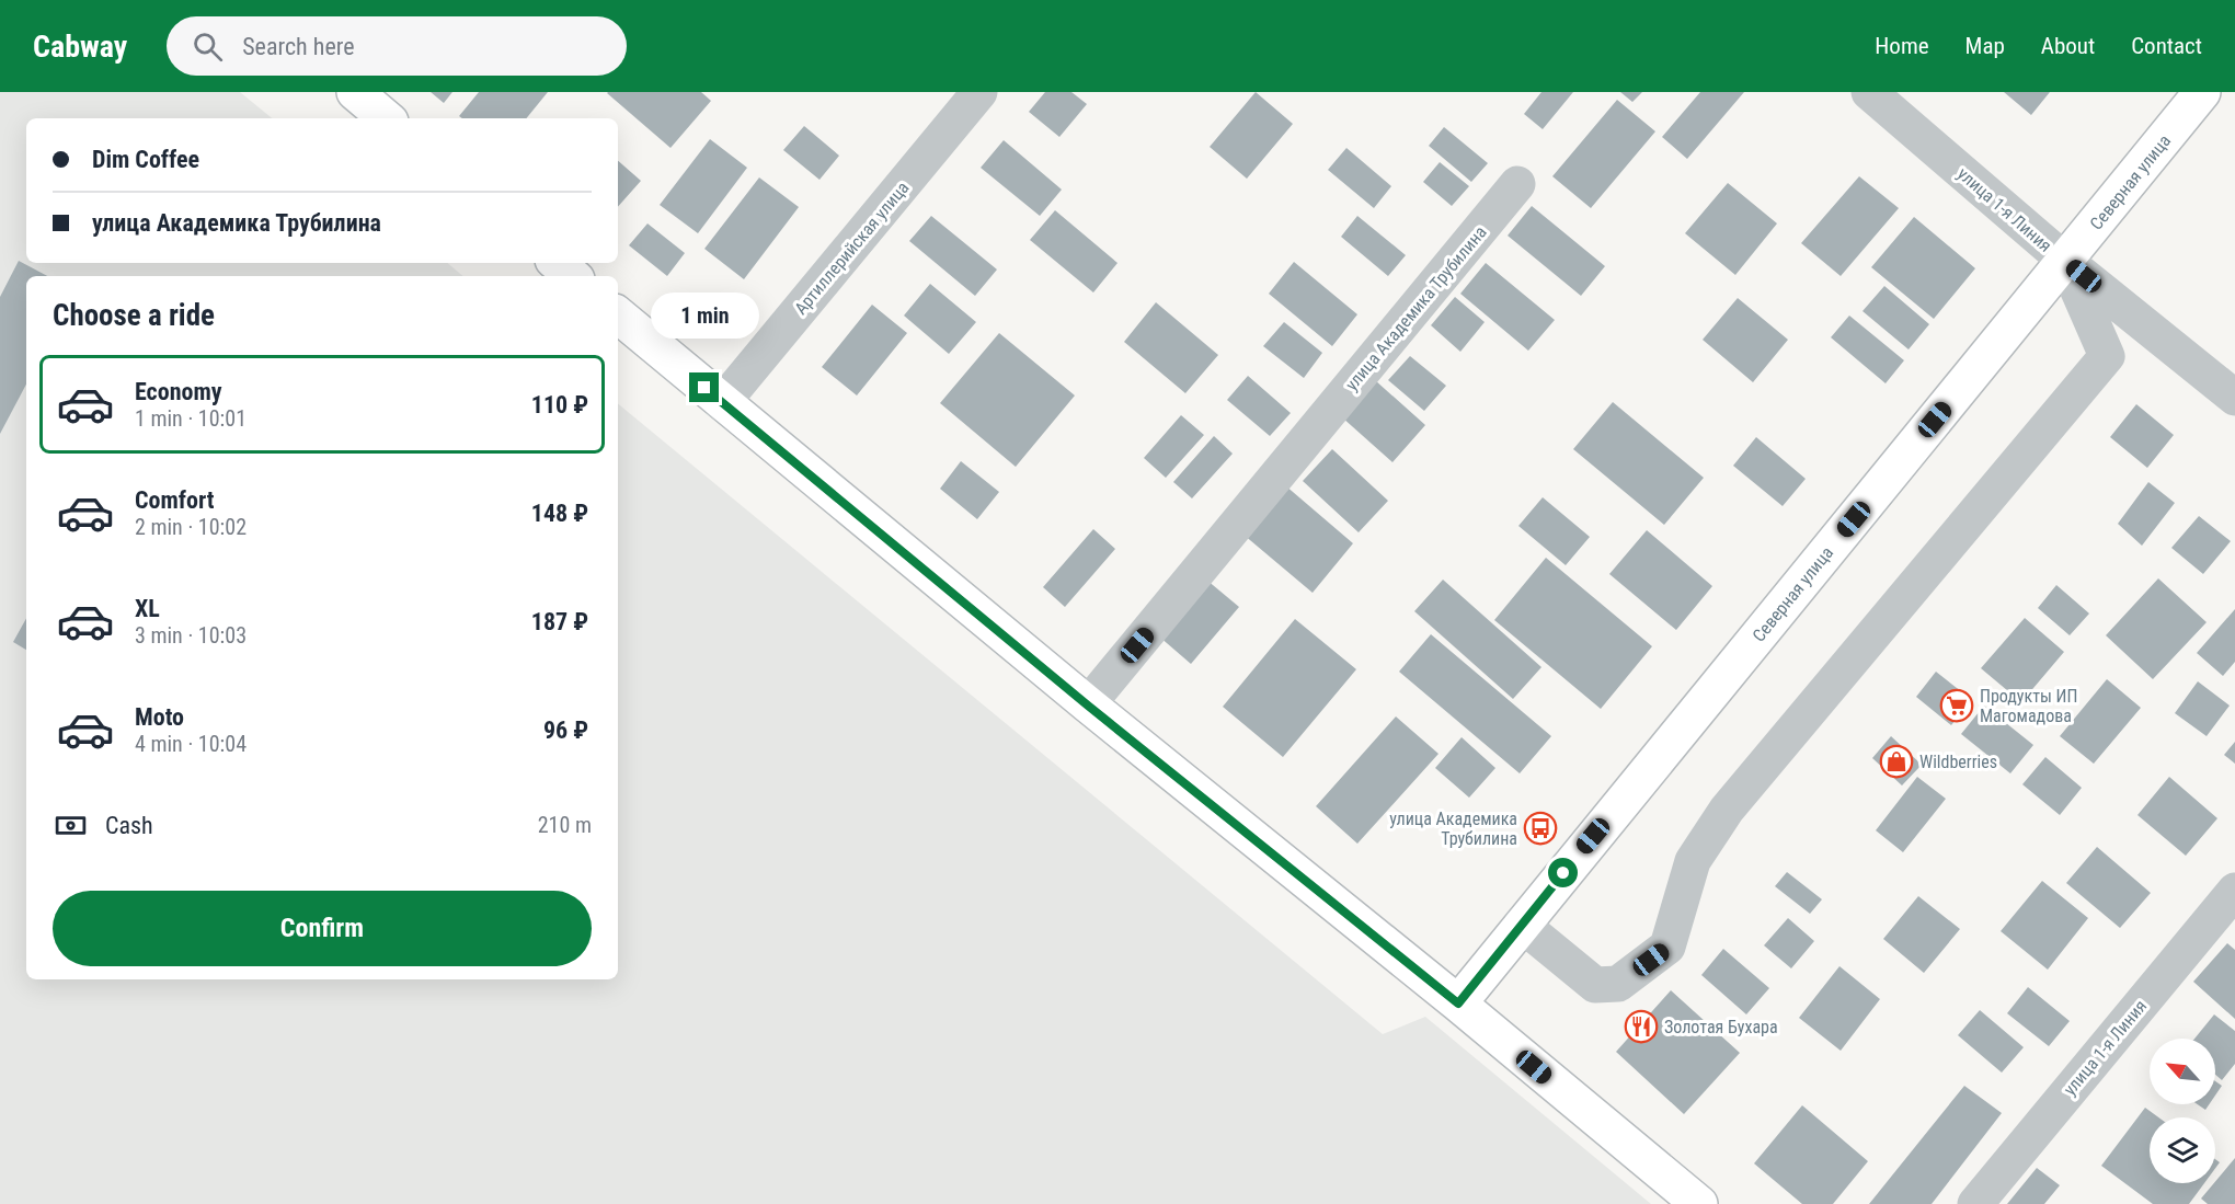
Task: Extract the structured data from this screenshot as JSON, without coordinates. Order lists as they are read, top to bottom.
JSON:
{
  "streets": {
    "main road": ["Северная улица"],
    "street": ["улица 1-я Линия", "Артиллерийская улица", "улица Академика Трубилина"]
  },
  "crossings": [
    ["Северная улица", "улица 1-я Линия"]
  ],
  "places": {
    "supermarket": ["Продукты ИП Магомадова"],
    "shop": ["Wildberries"],
    "bus stop": ["улица Академика Трубилина"],
    "restaurant": ["Золотая Бухара"]
  },
  "north": "top left",
  "page": {
    "header": "Cabway",
    "search": "Search here",
    "nav": [
      "Home",
      "Map",
      "About",
      "Contact"
    ],
    "banner": ["Dim Coffee", "улица Академика Трубилина"],
    "heading": "Choose a ride",
    "bubble": "1 min",
    "list": [
      {
        "name": "Economy",
        "note": "1 min · 10:01",
        "value": "110 ₽"
      },
      {
        "name": "Comfort",
        "note": "2 min · 10:02",
        "value": "148 ₽"
      },
      {
        "name": "XL",
        "note": "3 min · 10:03",
        "value": "187 ₽"
      },
      {
        "name": "Moto",
        "note": "4 min · 10:04",
        "value": "96 ₽"
      }
    ],
    "pay": ["Cash", "210 m"],
    "buttons": "Confirm"
  }
}
